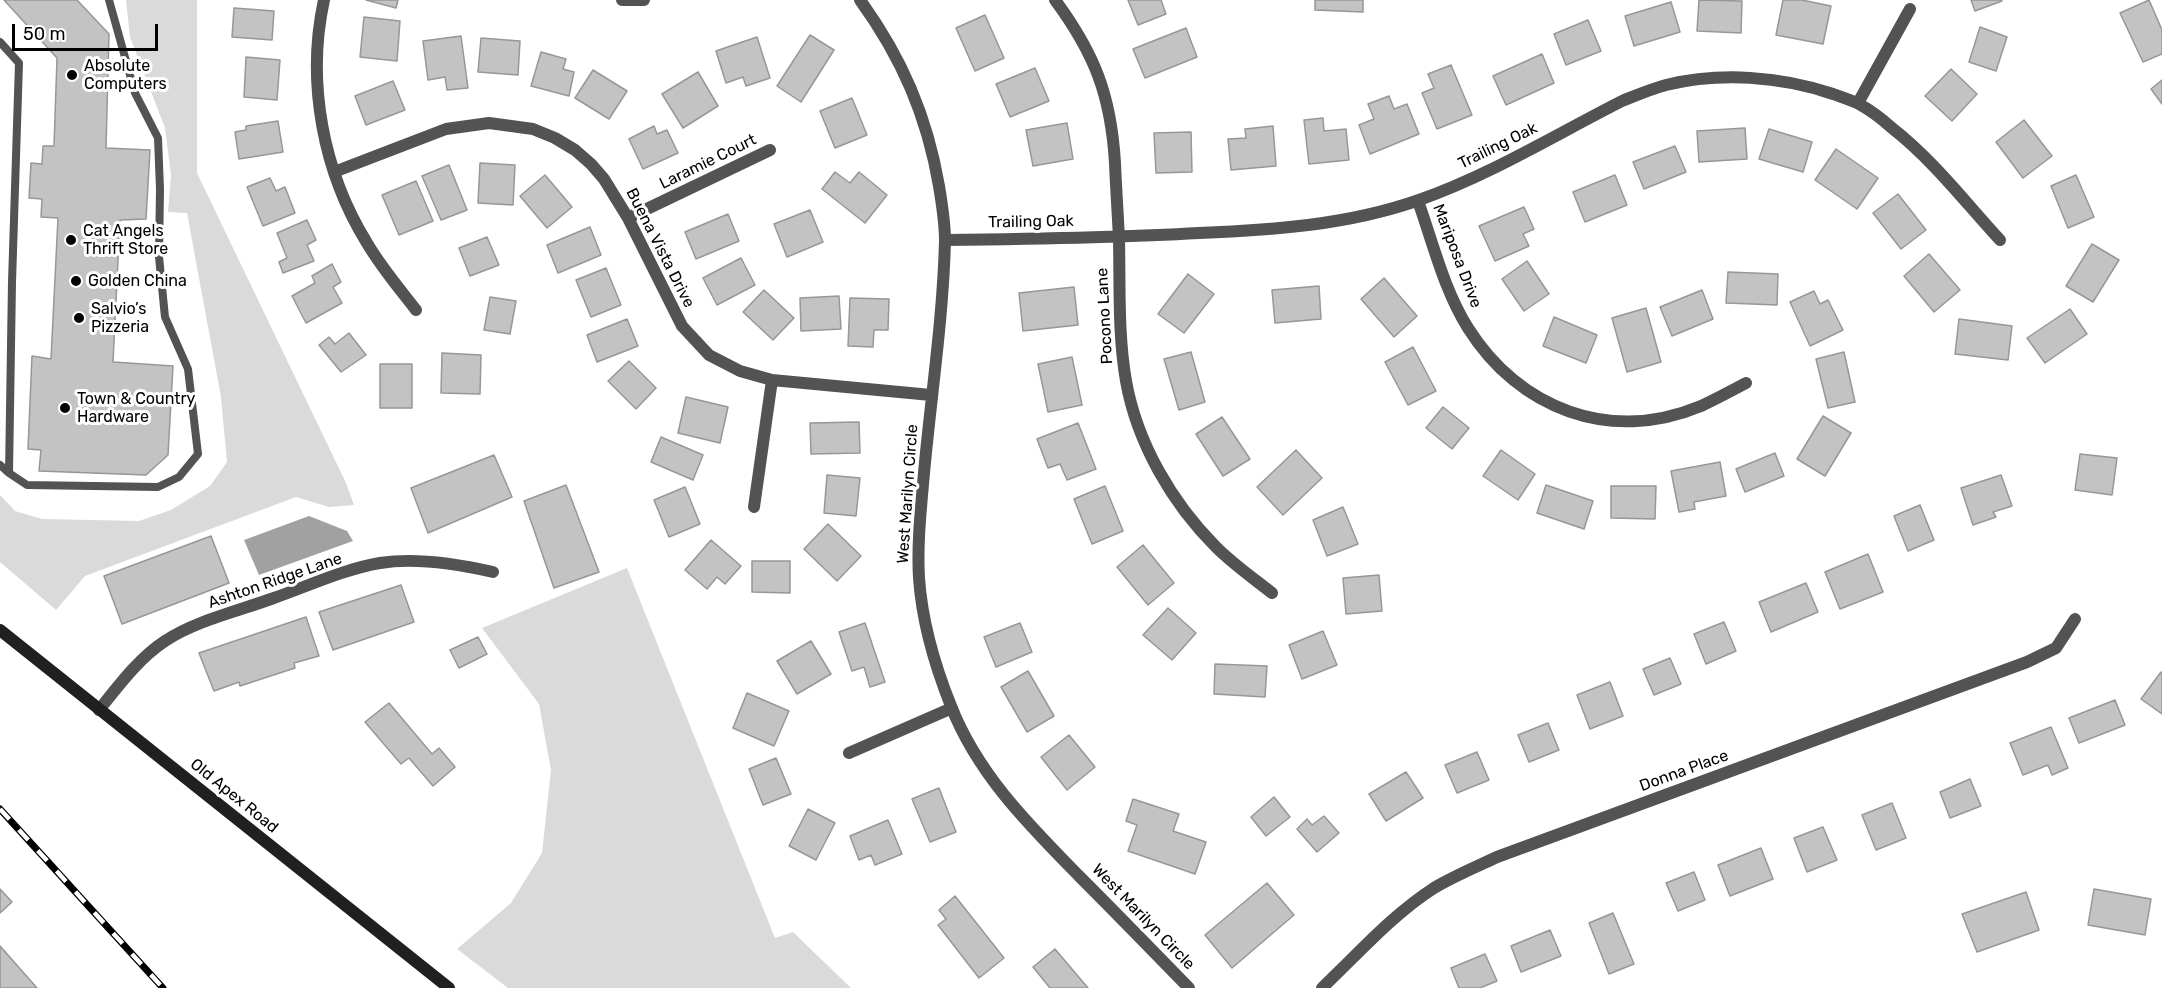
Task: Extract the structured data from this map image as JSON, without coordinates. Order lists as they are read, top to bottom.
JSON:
{
  "streets": {
    "main road": ["Old Apex Road"],
    "street": [
      "Trailing Oak",
      "Laramie Court",
      "Buena Vista Drive",
      "Mariposa Drive",
      "Pocono Lane",
      "West Marilyn Circle",
      "Ashton Ridge Lane",
      "Donna Place"
    ]
  },
  "crossings": [
    ["Trailing Oak", "Mariposa Drive"],
    ["Trailing Oak", "Pocono Lane"],
    ["Trailing Oak", "West Marilyn Circle"],
    ["Laramie Court", "Buena Vista Drive"],
    ["Buena Vista Drive", "West Marilyn Circle"],
    ["Ashton Ridge Lane", "Old Apex Road"]
  ],
  "places": [
    "Absolute Computers",
    "Cat Angels Thrift Store",
    "Golden China",
    "Salvio’s Pizzeria",
    "Town & Country Hardware"
  ],
  "scale_bar": "50 m"
}
